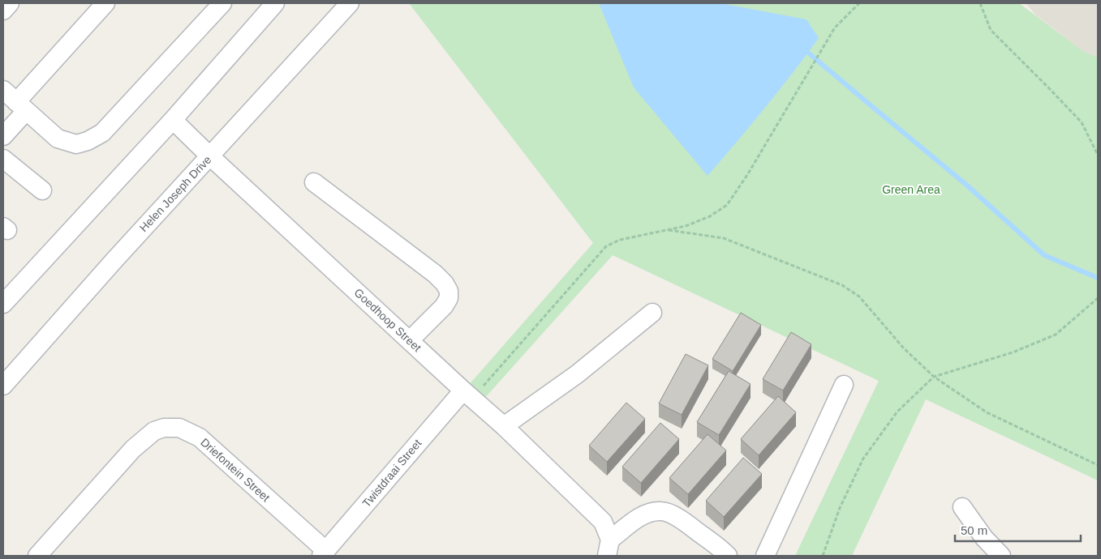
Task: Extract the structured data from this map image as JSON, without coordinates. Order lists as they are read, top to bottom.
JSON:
{
  "streets": {
    "street": [
      "Helen Joseph Drive",
      "Goedhoop Street",
      "Driefontein Street",
      "Twistdraai Street"
    ]
  },
  "crossings": [
    ["Helen Joseph Drive", "Goedhoop Street"],
    ["Goedhoop Street", "Twistdraai Street"],
    ["Driefontein Street", "Twistdraai Street"]
  ],
  "parks": ["Green Area"],
  "scale_bar": "50 m"
}
